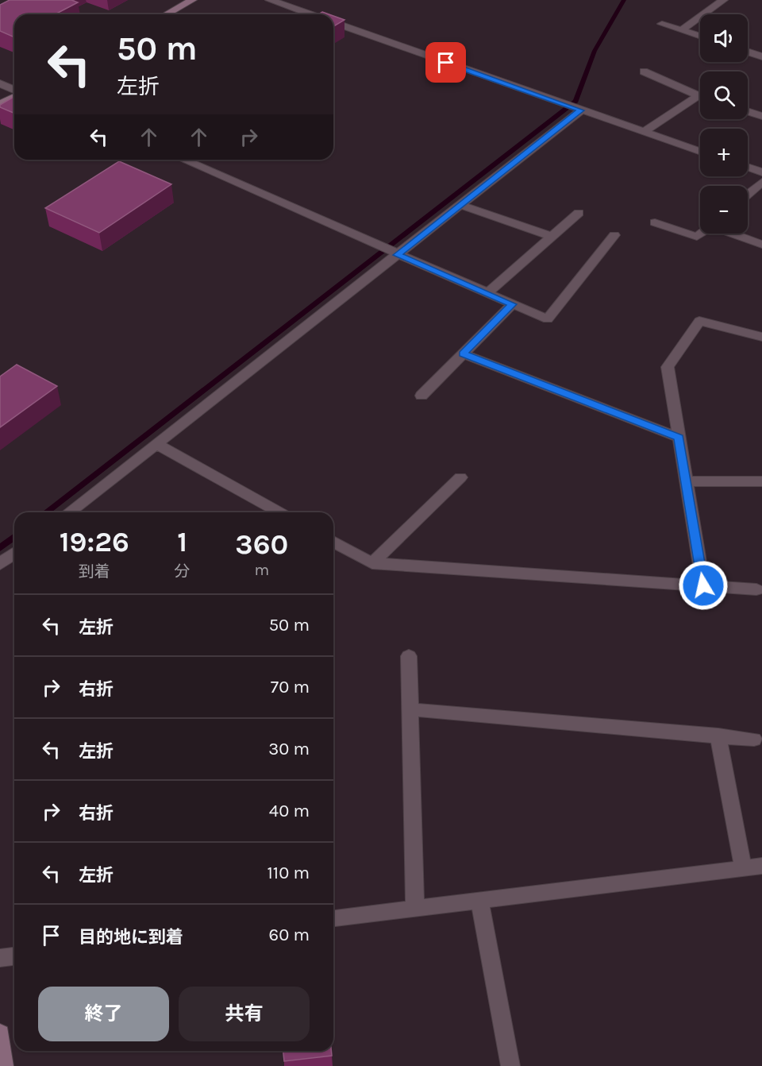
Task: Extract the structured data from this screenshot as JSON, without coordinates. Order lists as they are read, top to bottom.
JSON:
{
  "page": {
    "map_buttons": ["+", "−"],
    "turn": ["50 m", "左折"],
    "eta": [
      "19:26",
      "到着",
      "1",
      "分",
      "360",
      "m"
    ],
    "list": [
      {
        "name": "左折",
        "value": "50 m"
      },
      {
        "name": "右折",
        "value": "70 m"
      },
      {
        "name": "左折",
        "value": "30 m"
      },
      {
        "name": "右折",
        "value": "40 m"
      },
      {
        "name": "左折",
        "value": "110 m"
      },
      {
        "name": "目的地に到着",
        "value": "60 m"
      }
    ],
    "buttons": ["終了", "共有"]
  }
}
